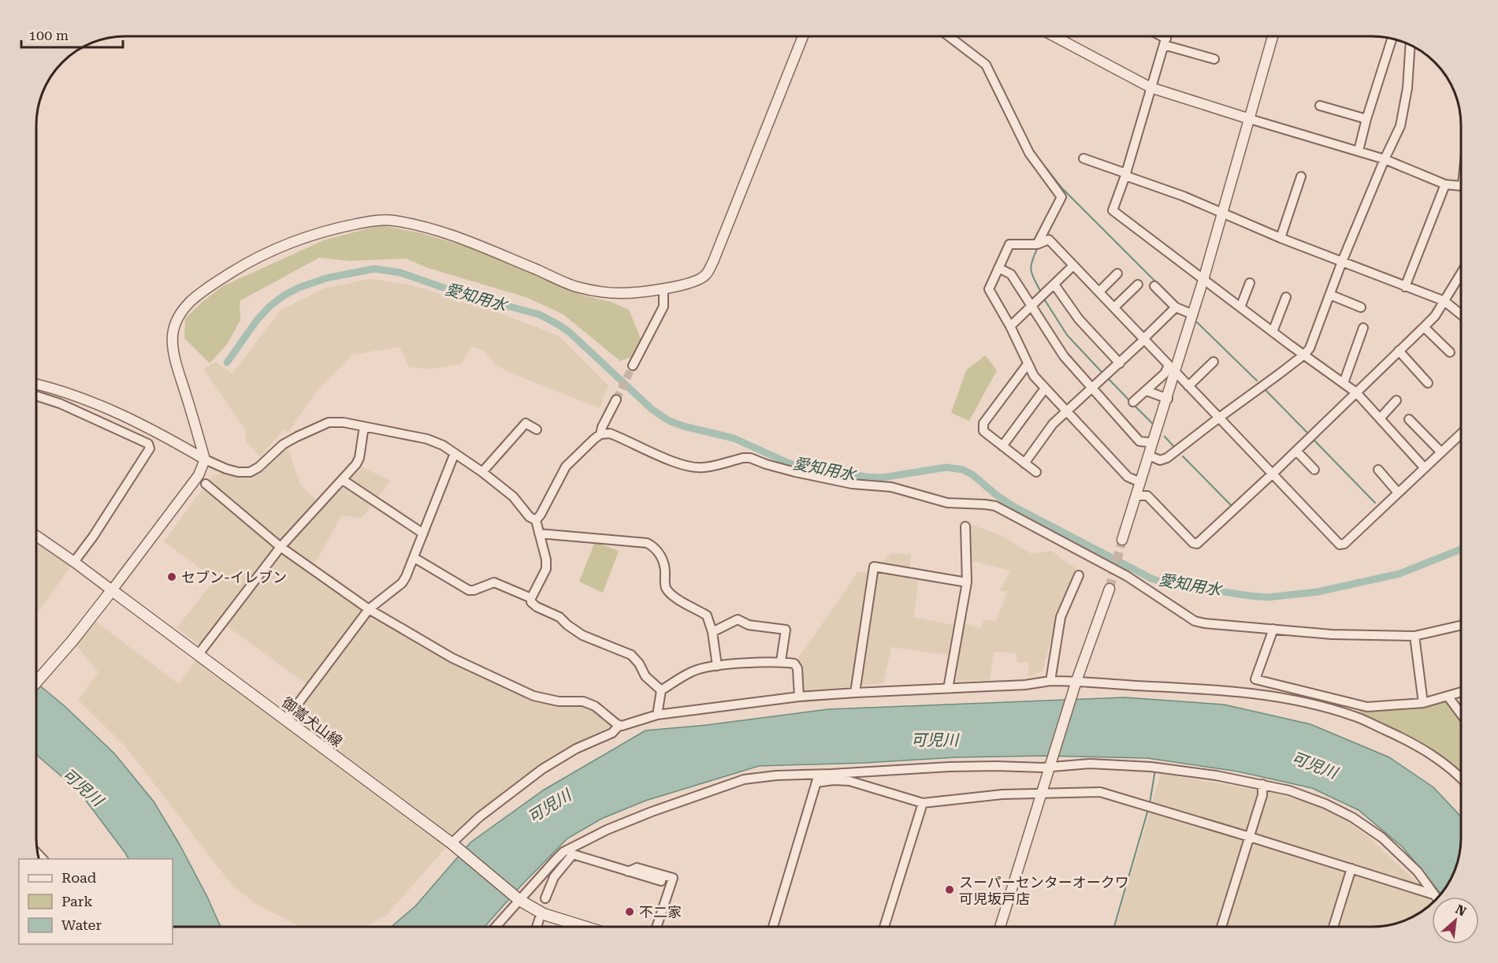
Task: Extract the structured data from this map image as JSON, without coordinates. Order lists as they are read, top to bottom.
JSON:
{
  "streets": {
    "main road": ["御嵩犬山線"]
  },
  "water": ["愛知用水", "可児川"],
  "places": ["セブン-イレブン", "スーパーセンターオークワ 可児坂戸店", "不二家"],
  "legend": ["Road", "Park", "Water"],
  "scale_bar": "100 m",
  "north": "top right"
}
